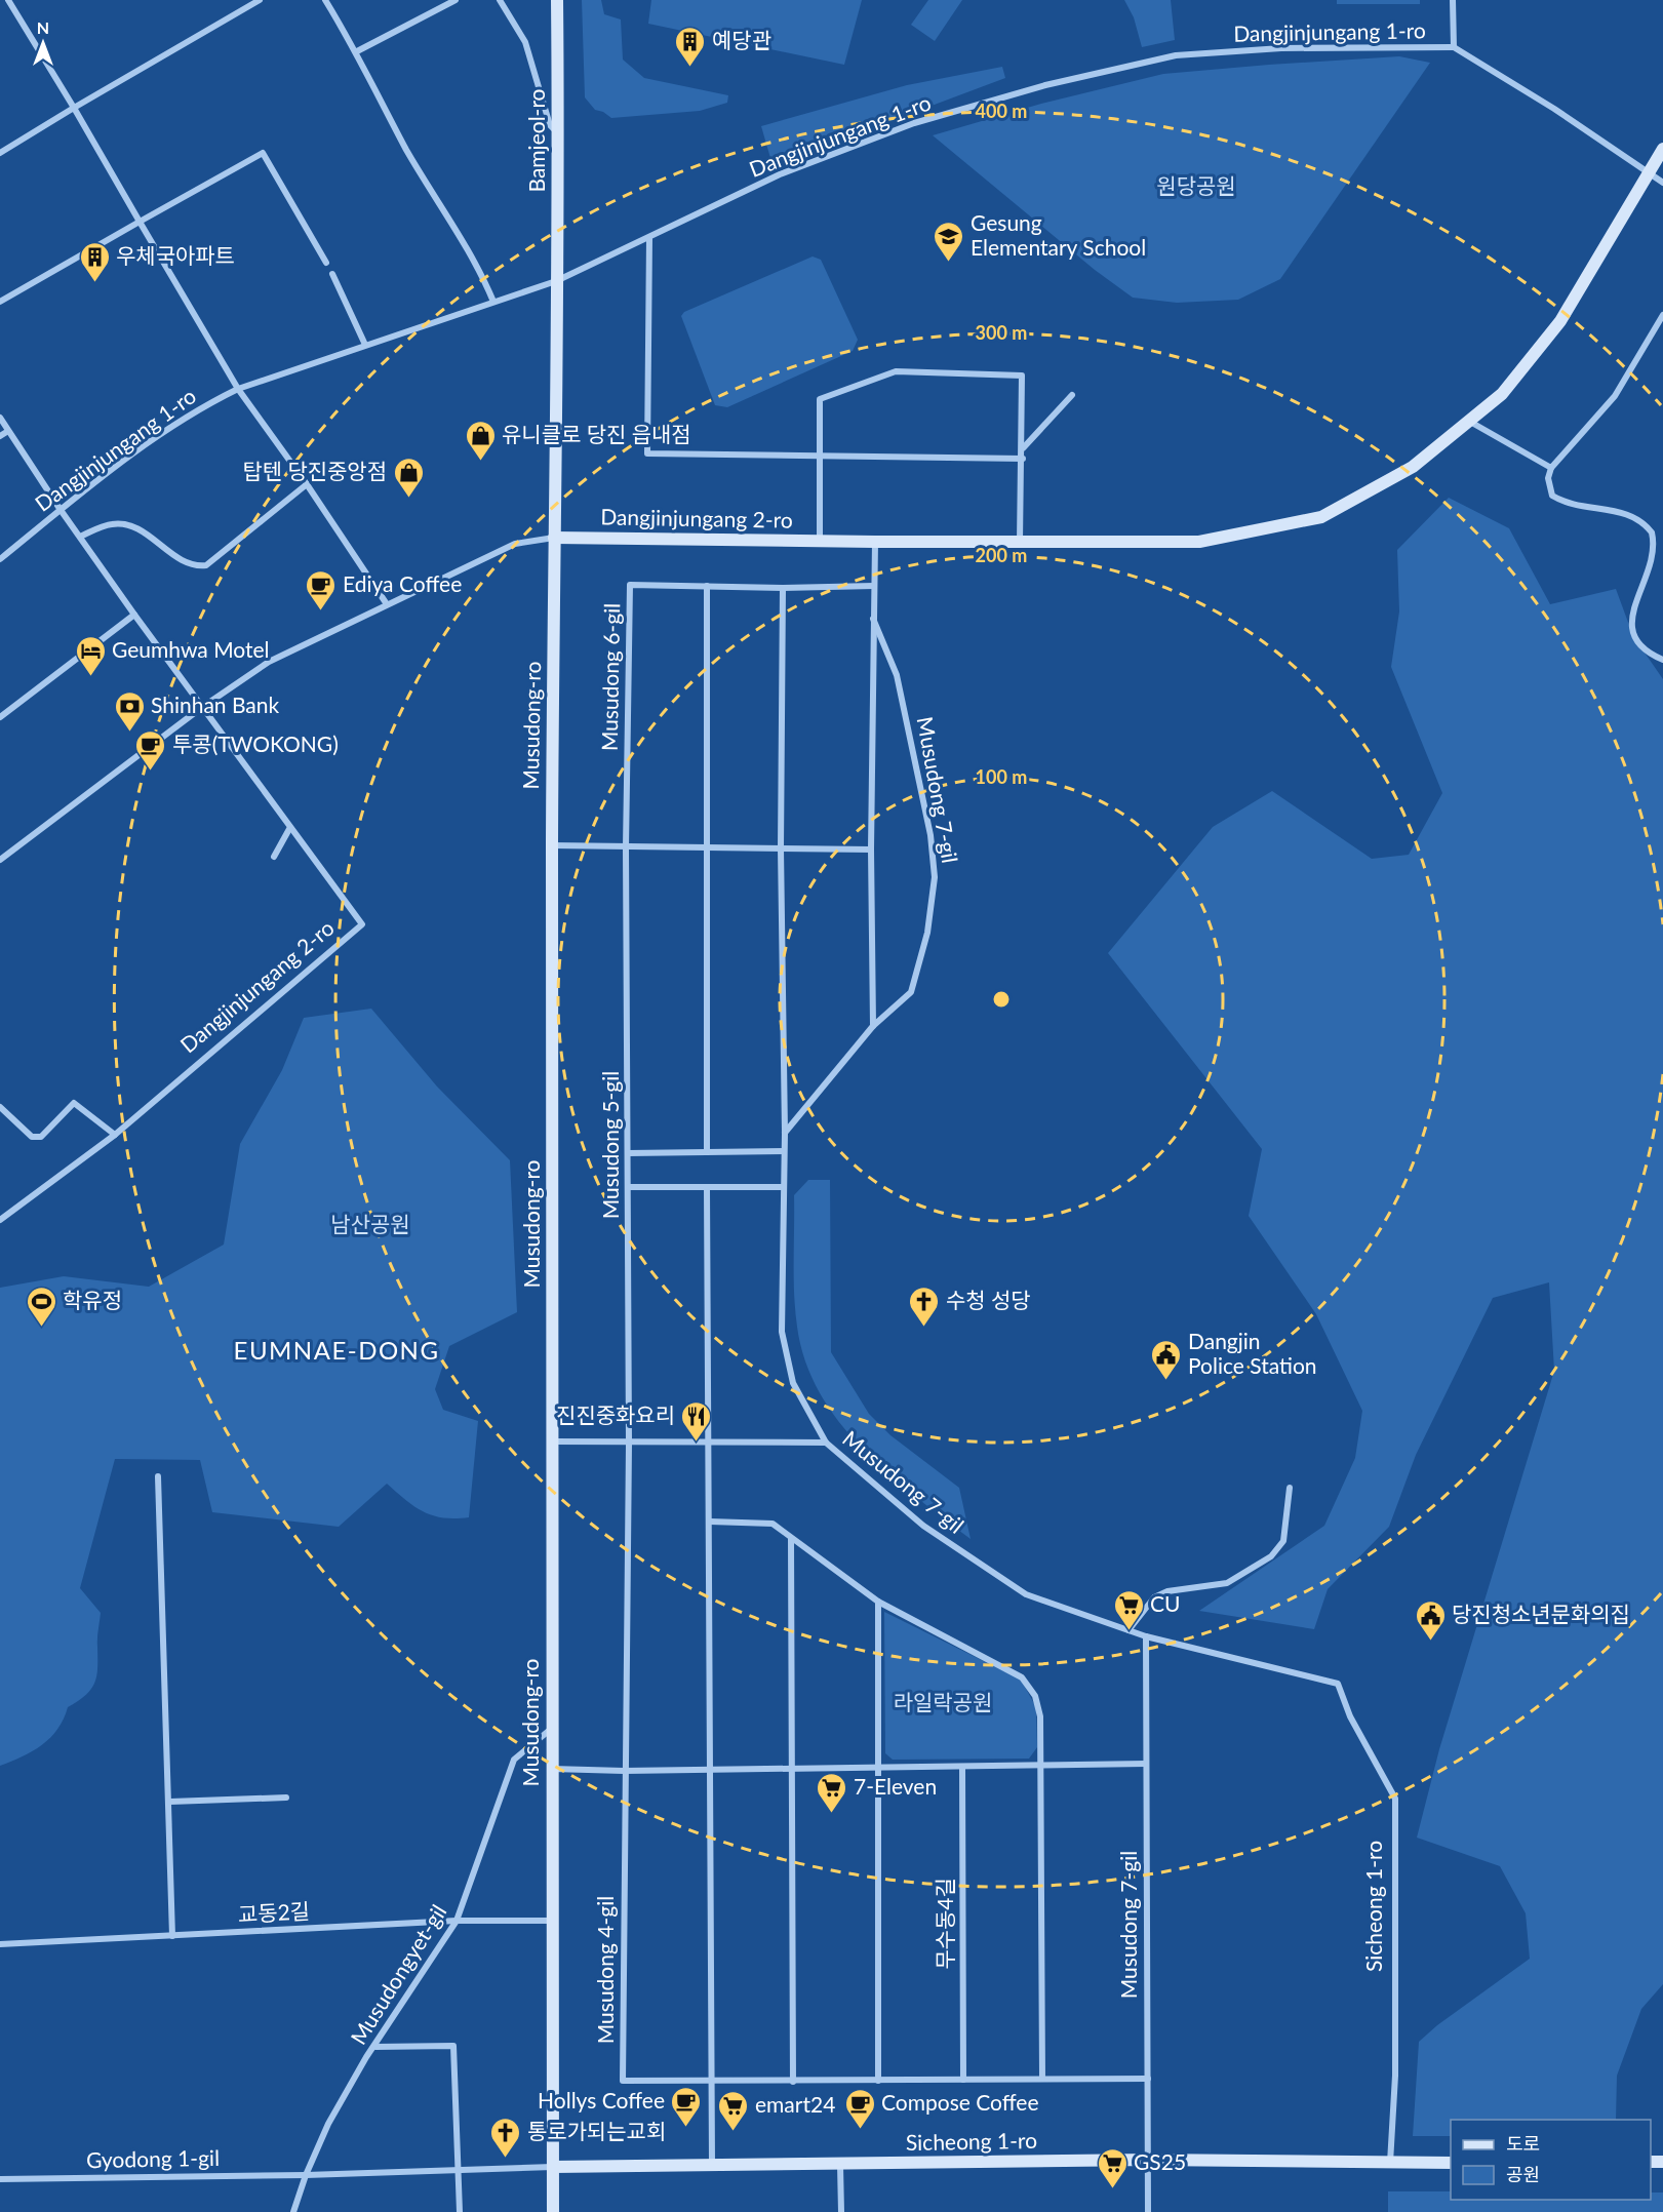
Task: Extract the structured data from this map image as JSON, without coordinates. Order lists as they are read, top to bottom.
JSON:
{
  "streets": {
    "street": [
      "Dangjinjungang 1-ro",
      "Bamjeol-ro",
      "Dangjinjungang 2-ro",
      "Musudong 6-gil",
      "Musudong-ro",
      "Musudong 7-gil",
      "Musudong 5-gil",
      "Sicheong 1-ro",
      "교동2길",
      "무수동4길",
      "Musudong 4-gil",
      "Musudongyet-gil",
      "Gyodong 1-gil"
    ]
  },
  "crossings": [
    ["Dangjinjungang 1-ro", "Bamjeol-ro"],
    ["Dangjinjungang 1-ro", "Dangjinjungang 2-ro"],
    ["Dangjinjungang 1-ro", "Musudong-ro"],
    ["Bamjeol-ro", "Musudong-ro"],
    ["Dangjinjungang 2-ro", "Musudong-ro"],
    ["Dangjinjungang 2-ro", "Musudong 7-gil"],
    ["Musudong 6-gil", "Musudong 7-gil"],
    ["Musudong 6-gil", "Musudong 5-gil"],
    ["Musudong-ro", "Sicheong 1-ro"],
    ["Musudong-ro", "교동2길"],
    ["Musudong-ro", "Musudongyet-gil"],
    ["Musudong 7-gil", "Sicheong 1-ro"],
    ["Musudong 7-gil", "Musudong 4-gil"],
    ["Musudong 5-gil", "Musudong 4-gil"],
    ["교동2길", "Musudongyet-gil"],
    ["무수동4길", "Musudong 4-gil"],
    ["Musudongyet-gil", "Gyodong 1-gil"]
  ],
  "districts": ["EUMNAE-DONG"],
  "parks": ["원당공원", "남산공원", "라일락공원"],
  "places": {
    "building": ["예당관", "우체국아파트"],
    "school or university": ["Gesung Elementary School"],
    "shop": ["유니클로 당진 읍내점", "탑텐 당진중앙점"],
    "cafe": [
      "Ediya Coffee",
      "투콩(TWOKONG)",
      "Hollys Coffee",
      "Compose Coffee"
    ],
    "hotel": ["Geumhwa Motel"],
    "bank": ["Shinhan Bank"],
    "sports": ["학유정"],
    "church": ["수청 성당", "통로가되는교회"],
    "public building": ["Dangjin Police Station", "당진청소년문화의집"],
    "restaurant": ["진진중화요리"],
    "supermarket": [
      "CU",
      "7-Eleven",
      "emart24",
      "GS25"
    ]
  },
  "legend": ["도로", "공원"],
  "north": "top",
  "rings": [
    "400 m",
    "300 m",
    "200 m",
    "100 m"
  ]
}
